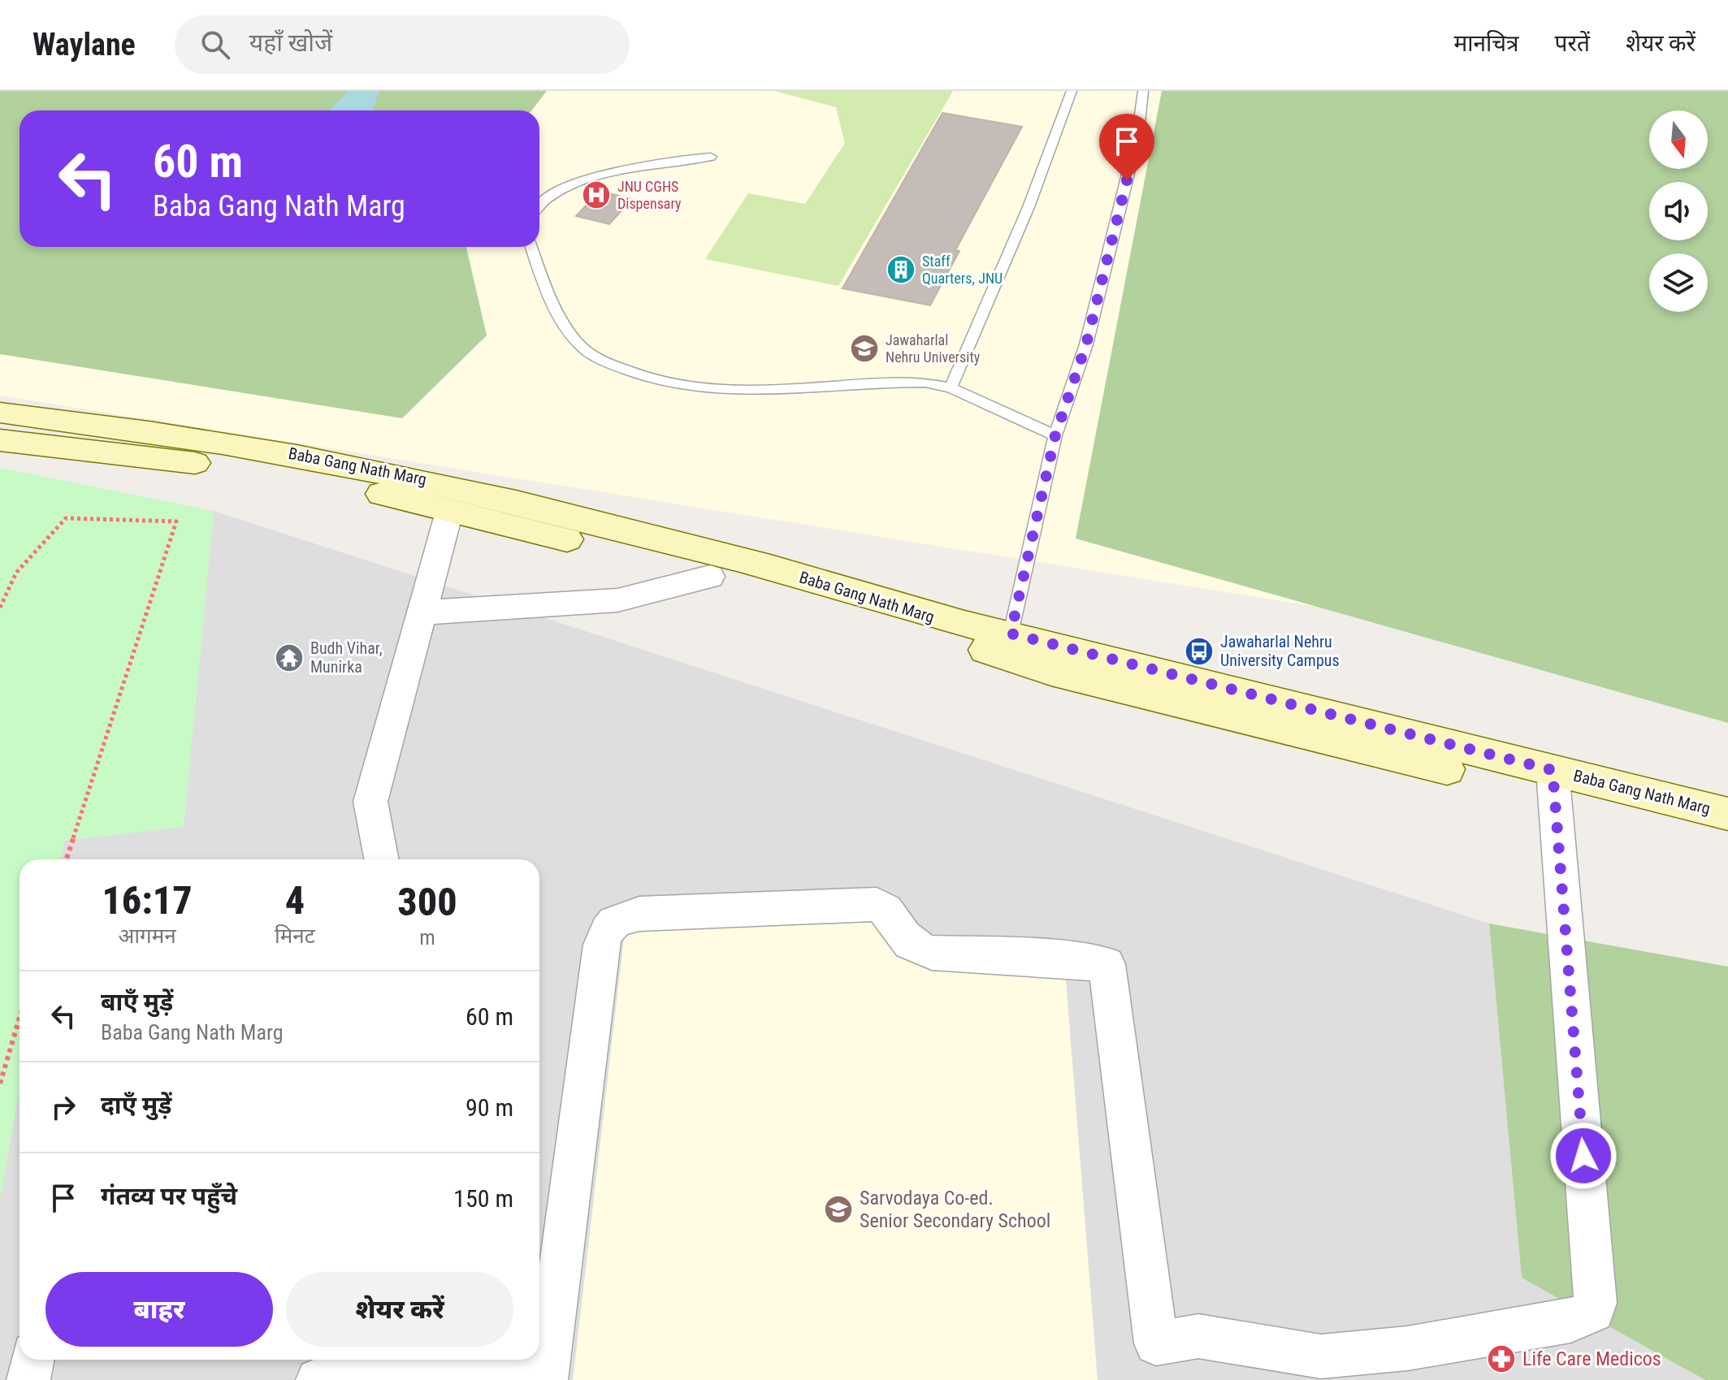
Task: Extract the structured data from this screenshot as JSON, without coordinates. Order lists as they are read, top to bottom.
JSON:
{
  "streets": {
    "street": ["Baba Gang Nath Marg"]
  },
  "places": {
    "hospital": ["JNU CGHS Dispensary"],
    "building": ["Staff Quarters, JNU"],
    "school or university": ["Jawaharlal Nehru University", "Sarvodaya Co-ed. Senior Secondary School"],
    "bus stop": ["Jawaharlal Nehru University Campus"],
    "temple": ["Budh Vihar, Munirka"],
    "pharmacy": ["Life Care Medicos"]
  },
  "north": "bottom",
  "page": {
    "header": "Waylane",
    "search": "यहाँ खोजें",
    "nav": ["मानचित्र", "परतें", "शेयर करें"],
    "turn": ["60 m", "Baba Gang Nath Marg"],
    "eta": [
      "16:17",
      "आगमन",
      "4",
      "मिनट",
      "300",
      "m"
    ],
    "list": [
      {
        "name": "बाएँ मुड़ें",
        "note": "Baba Gang Nath Marg",
        "value": "60 m"
      },
      {
        "name": "दाएँ मुड़ें",
        "value": "90 m"
      },
      {
        "name": "गंतव्य पर पहुँचे",
        "value": "150 m"
      }
    ],
    "buttons": ["बाहर", "शेयर करें"]
  }
}
